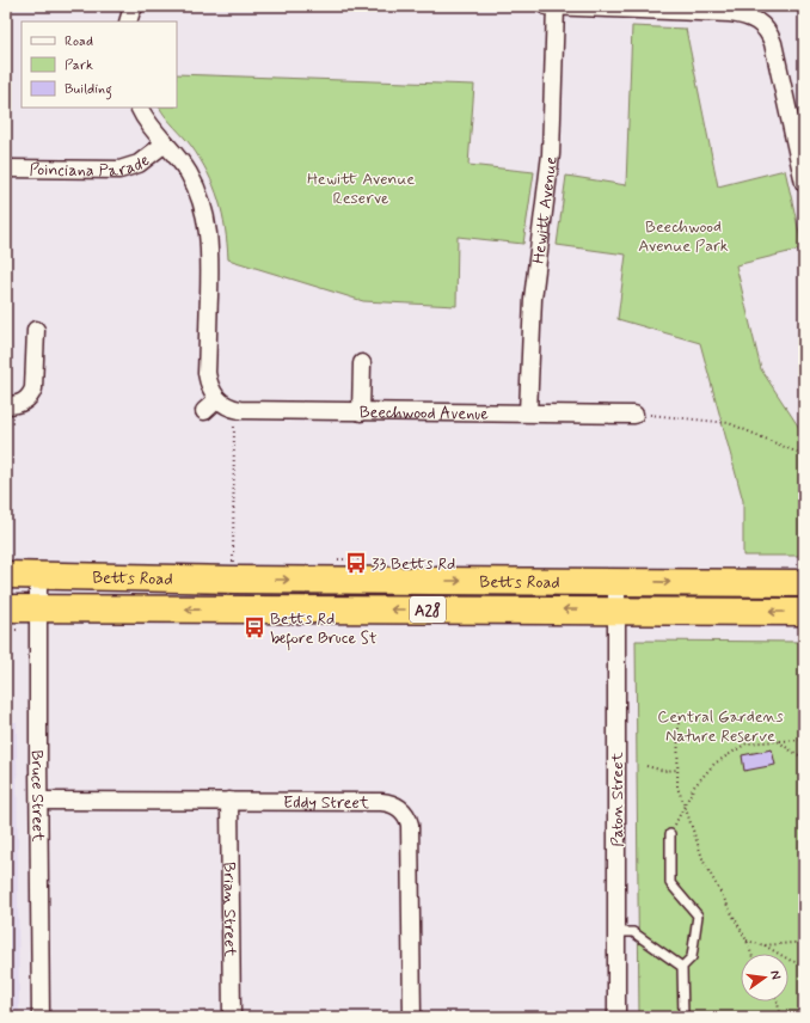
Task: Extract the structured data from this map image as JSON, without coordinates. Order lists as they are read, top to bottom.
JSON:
{
  "streets": {
    "highway": ["Betts Road", "A28"],
    "street": [
      "Poinciana Parade",
      "Hewitt Avenue",
      "Beechwood Avenue",
      "Bruce Street",
      "Paton Street",
      "Eddy Street",
      "Brian Street"
    ]
  },
  "crossings": [
    ["Hewitt Avenue", "Beechwood Avenue"],
    ["Betts Road", "Bruce Street"],
    ["Betts Road", "Paton Street"],
    ["Bruce Street", "Eddy Street"],
    ["Eddy Street", "Brian Street"]
  ],
  "parks": ["Hewitt Avenue Reserve", "Beechwood Avenue Park", "Central Gardens Nature Reserve"],
  "places": {
    "bus stop": ["33 Betts Rd", "Betts Rd before Bruce St"]
  },
  "legend": ["Road", "Park", "Building"],
  "north": "right"
}
